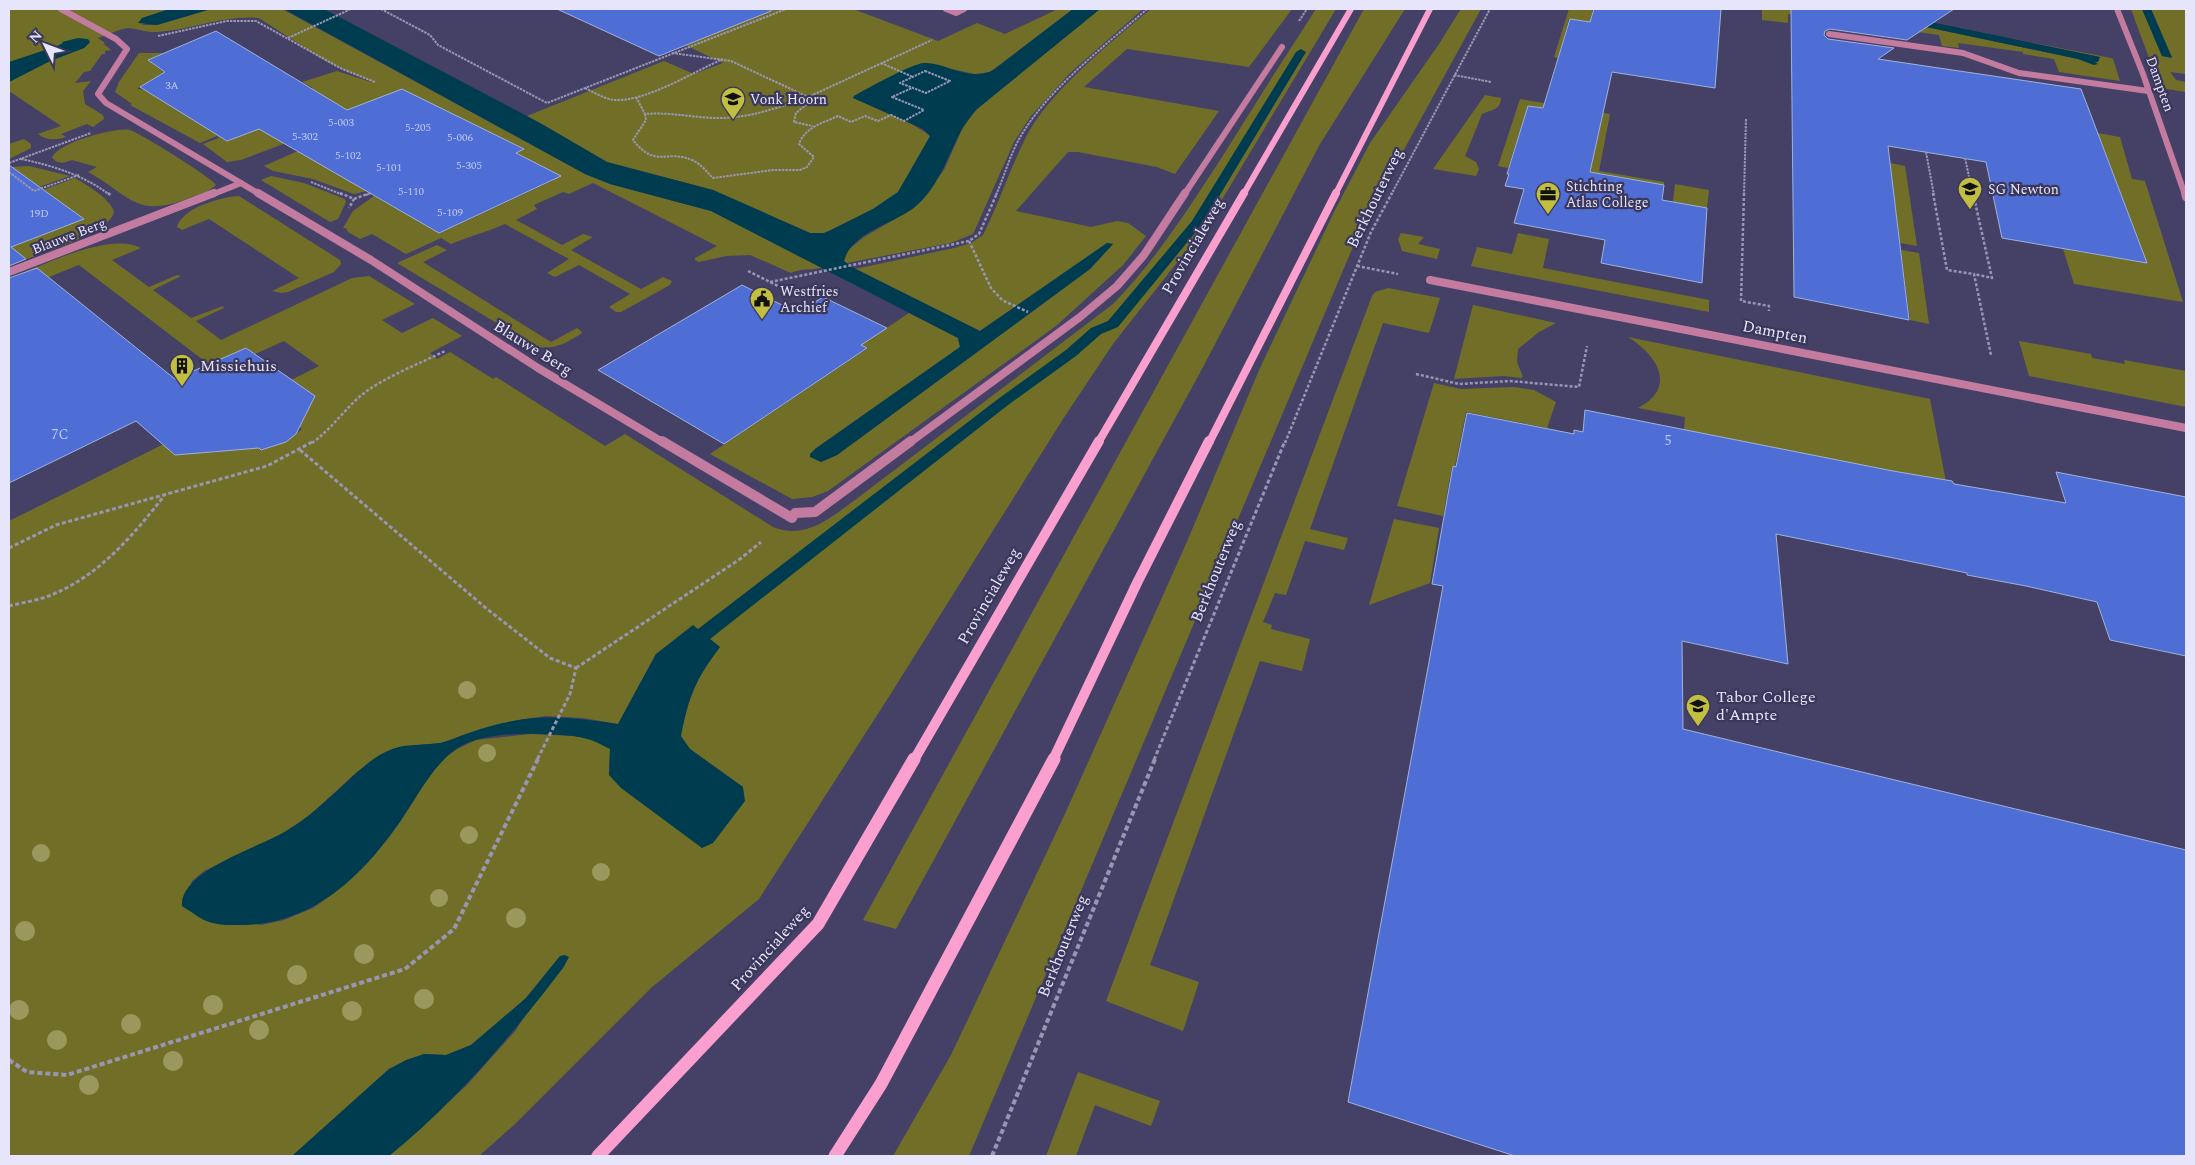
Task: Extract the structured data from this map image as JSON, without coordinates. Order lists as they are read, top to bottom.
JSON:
{
  "streets": {
    "main road": ["Provincialeweg"],
    "street": ["Dampten", "Blauwe Berg"],
    "path": ["Berkhouterweg"]
  },
  "places": {
    "school or university": ["Vonk Hoorn", "SG Newton", "Tabor College d'Ampte"],
    "office": ["Stichting Atlas College"],
    "public building": ["Westfries Archief"],
    "building": ["Missiehuis"]
  },
  "house_numbers": [
    "3A",
    "5-003",
    "5-205",
    "5-302",
    "5-006",
    "5-102",
    "5-305",
    "5-101",
    "5-110",
    "5-109",
    "19D",
    "7C",
    "5"
  ],
  "north": "top left"
}
